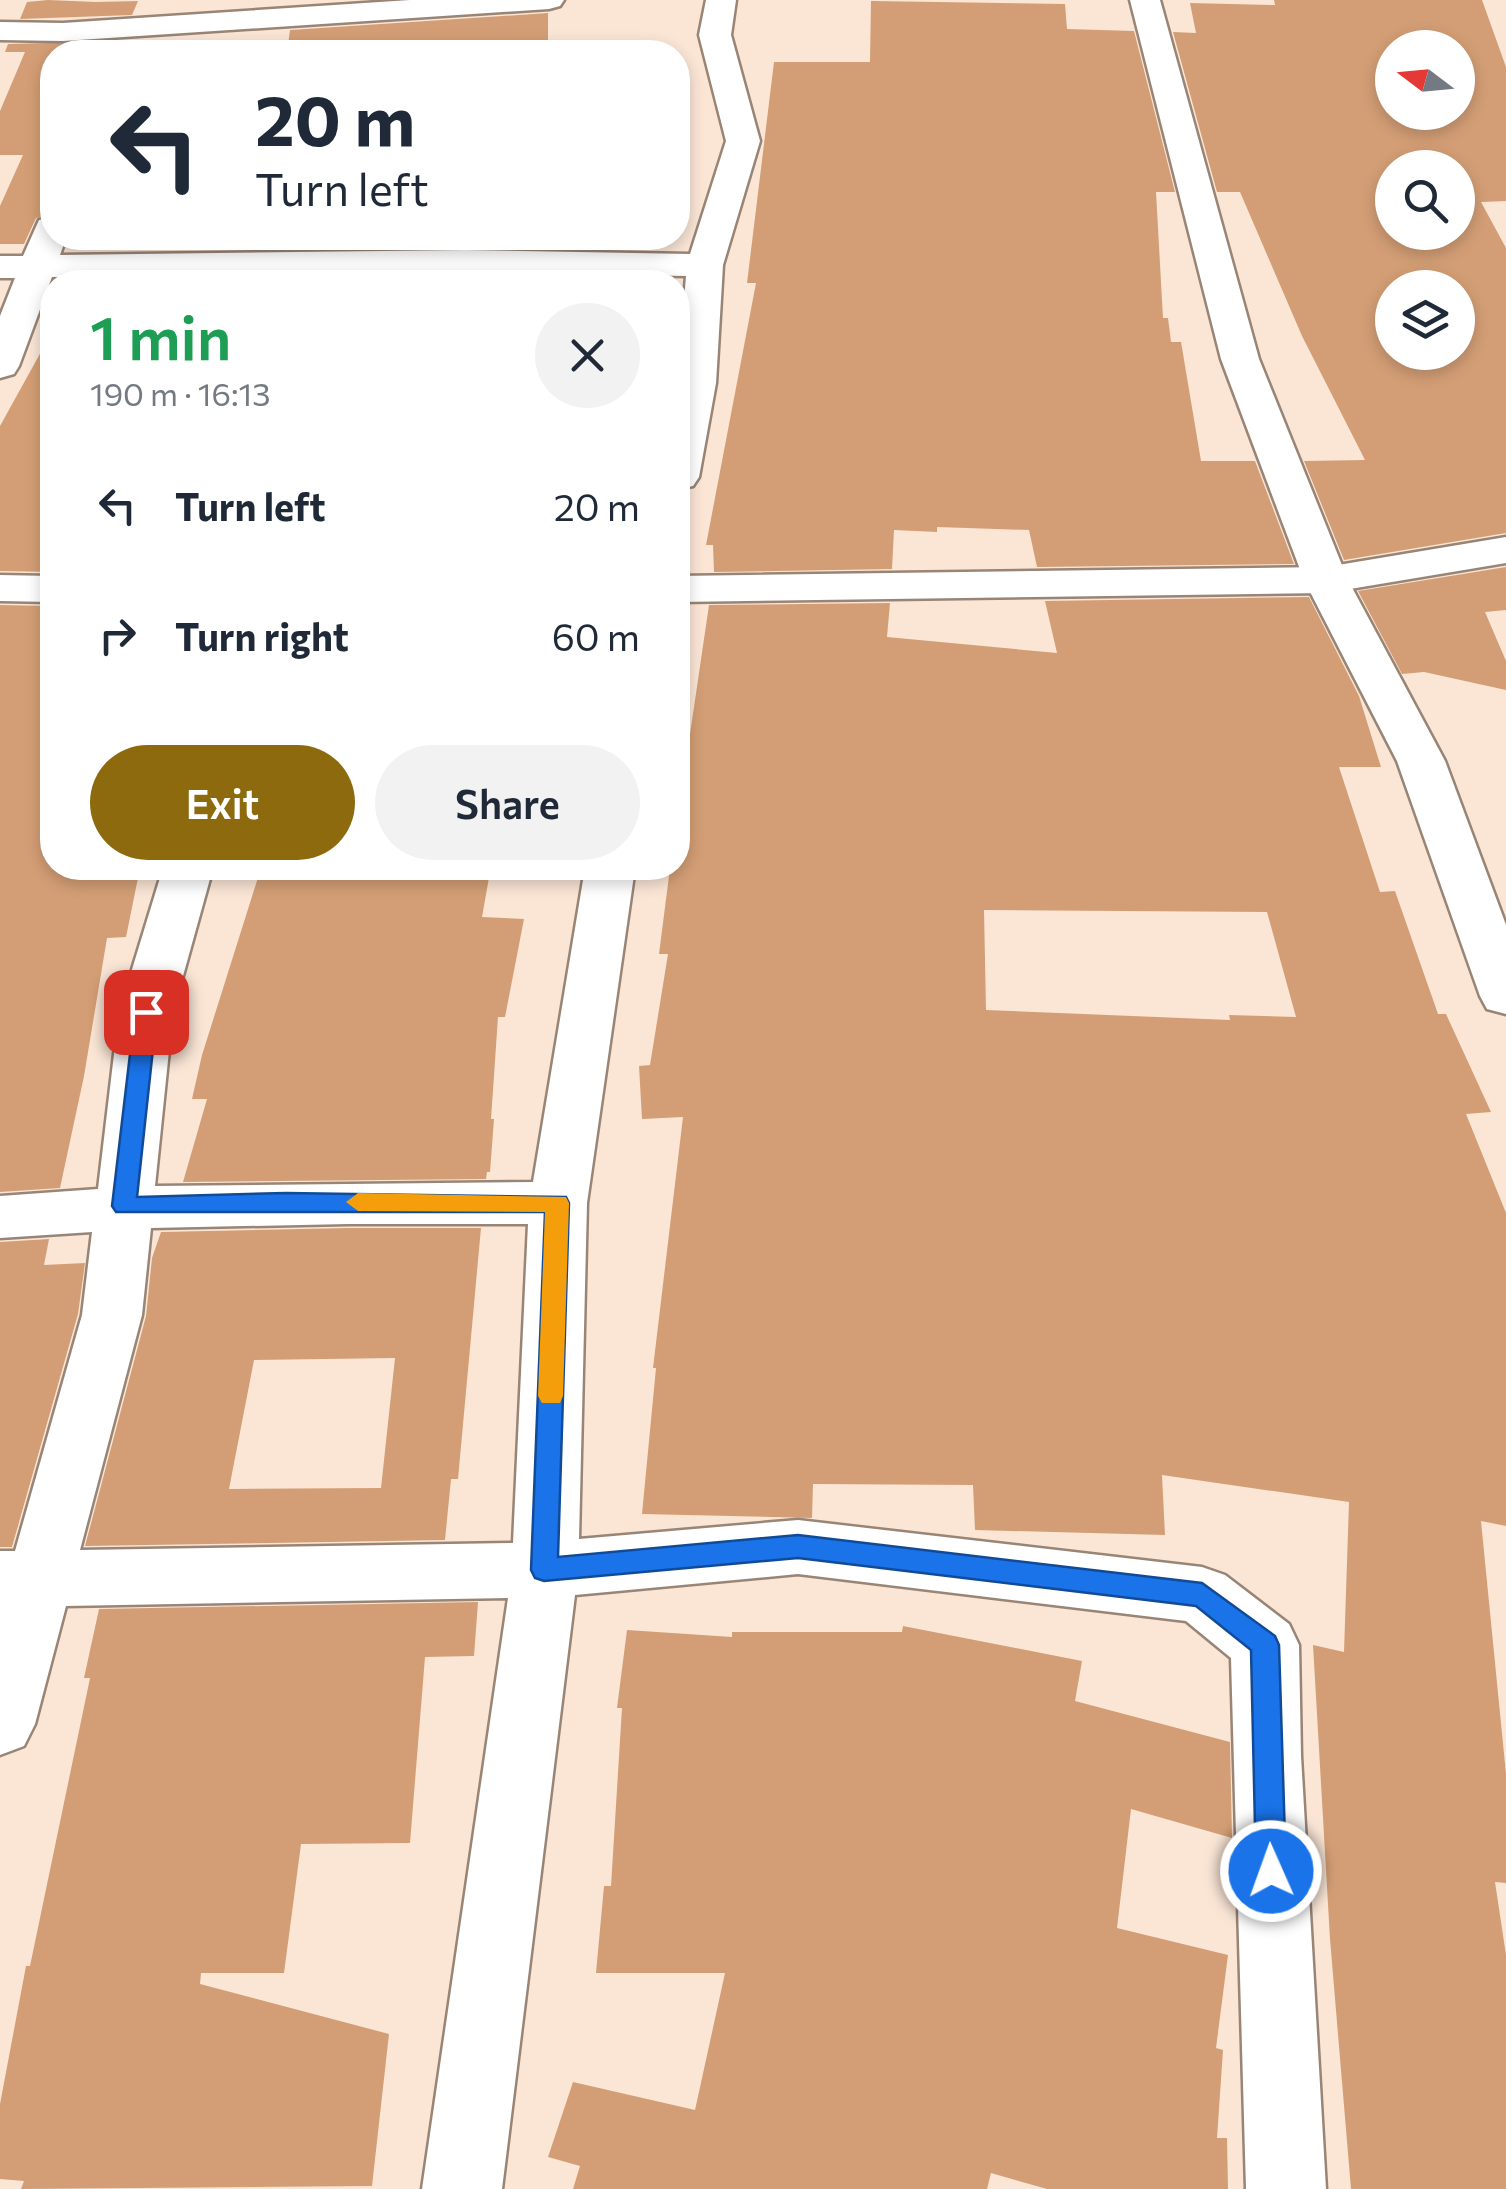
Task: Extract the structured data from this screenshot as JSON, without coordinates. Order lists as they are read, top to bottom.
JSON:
{
  "north": "left",
  "page": {
    "turn": ["20 m", "Turn left"],
    "heading": ["1 min", "190 m · 16:13"],
    "list": [
      {
        "name": "Turn left",
        "value": "20 m"
      },
      {
        "name": "Turn right",
        "value": "60 m"
      }
    ],
    "buttons": ["Exit", "Share"]
  }
}
